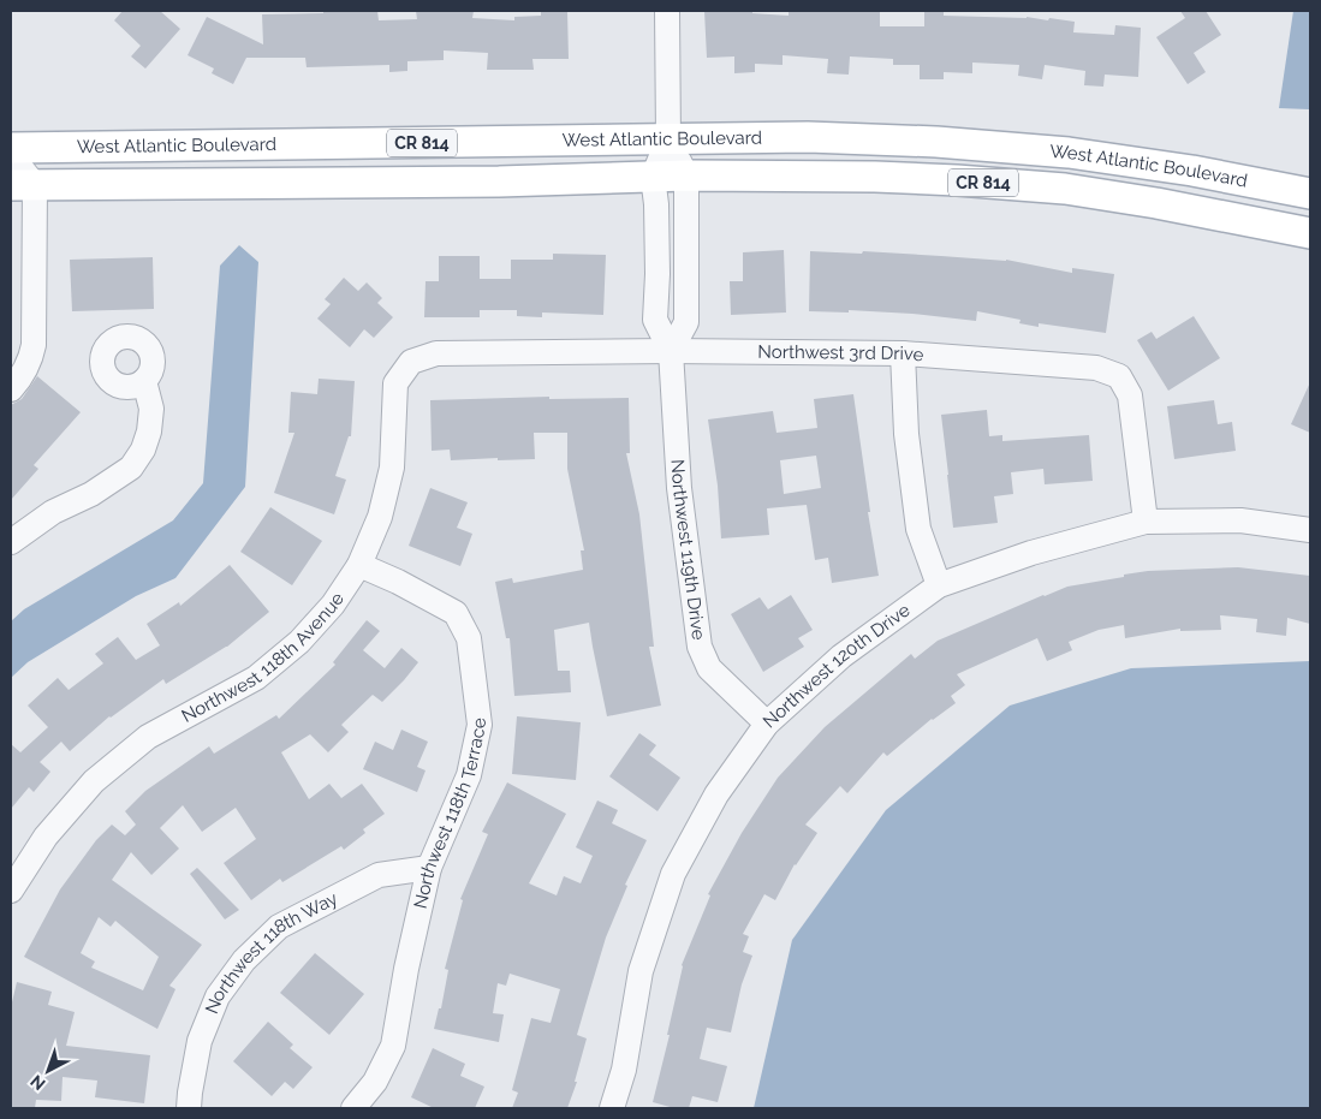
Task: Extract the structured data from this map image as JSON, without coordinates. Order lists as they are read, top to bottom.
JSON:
{
  "streets": {
    "main road": ["West Atlantic Boulevard", "CR 814"],
    "street": [
      "Northwest 3rd Drive",
      "Northwest 119th Drive",
      "Northwest 118th Avenue",
      "Northwest 120th Drive",
      "Northwest 118th Terrace",
      "Northwest 118th Way"
    ]
  },
  "crossings": [
    ["West Atlantic Boulevard", "Northwest 119th Drive"],
    ["Northwest 3rd Drive", "Northwest 119th Drive"],
    ["Northwest 3rd Drive", "Northwest 118th Avenue"],
    ["Northwest 3rd Drive", "Northwest 120th Drive"],
    ["Northwest 119th Drive", "Northwest 120th Drive"],
    ["Northwest 118th Avenue", "Northwest 118th Terrace"],
    ["Northwest 118th Terrace", "Northwest 118th Way"]
  ],
  "north": "bottom left"
}
